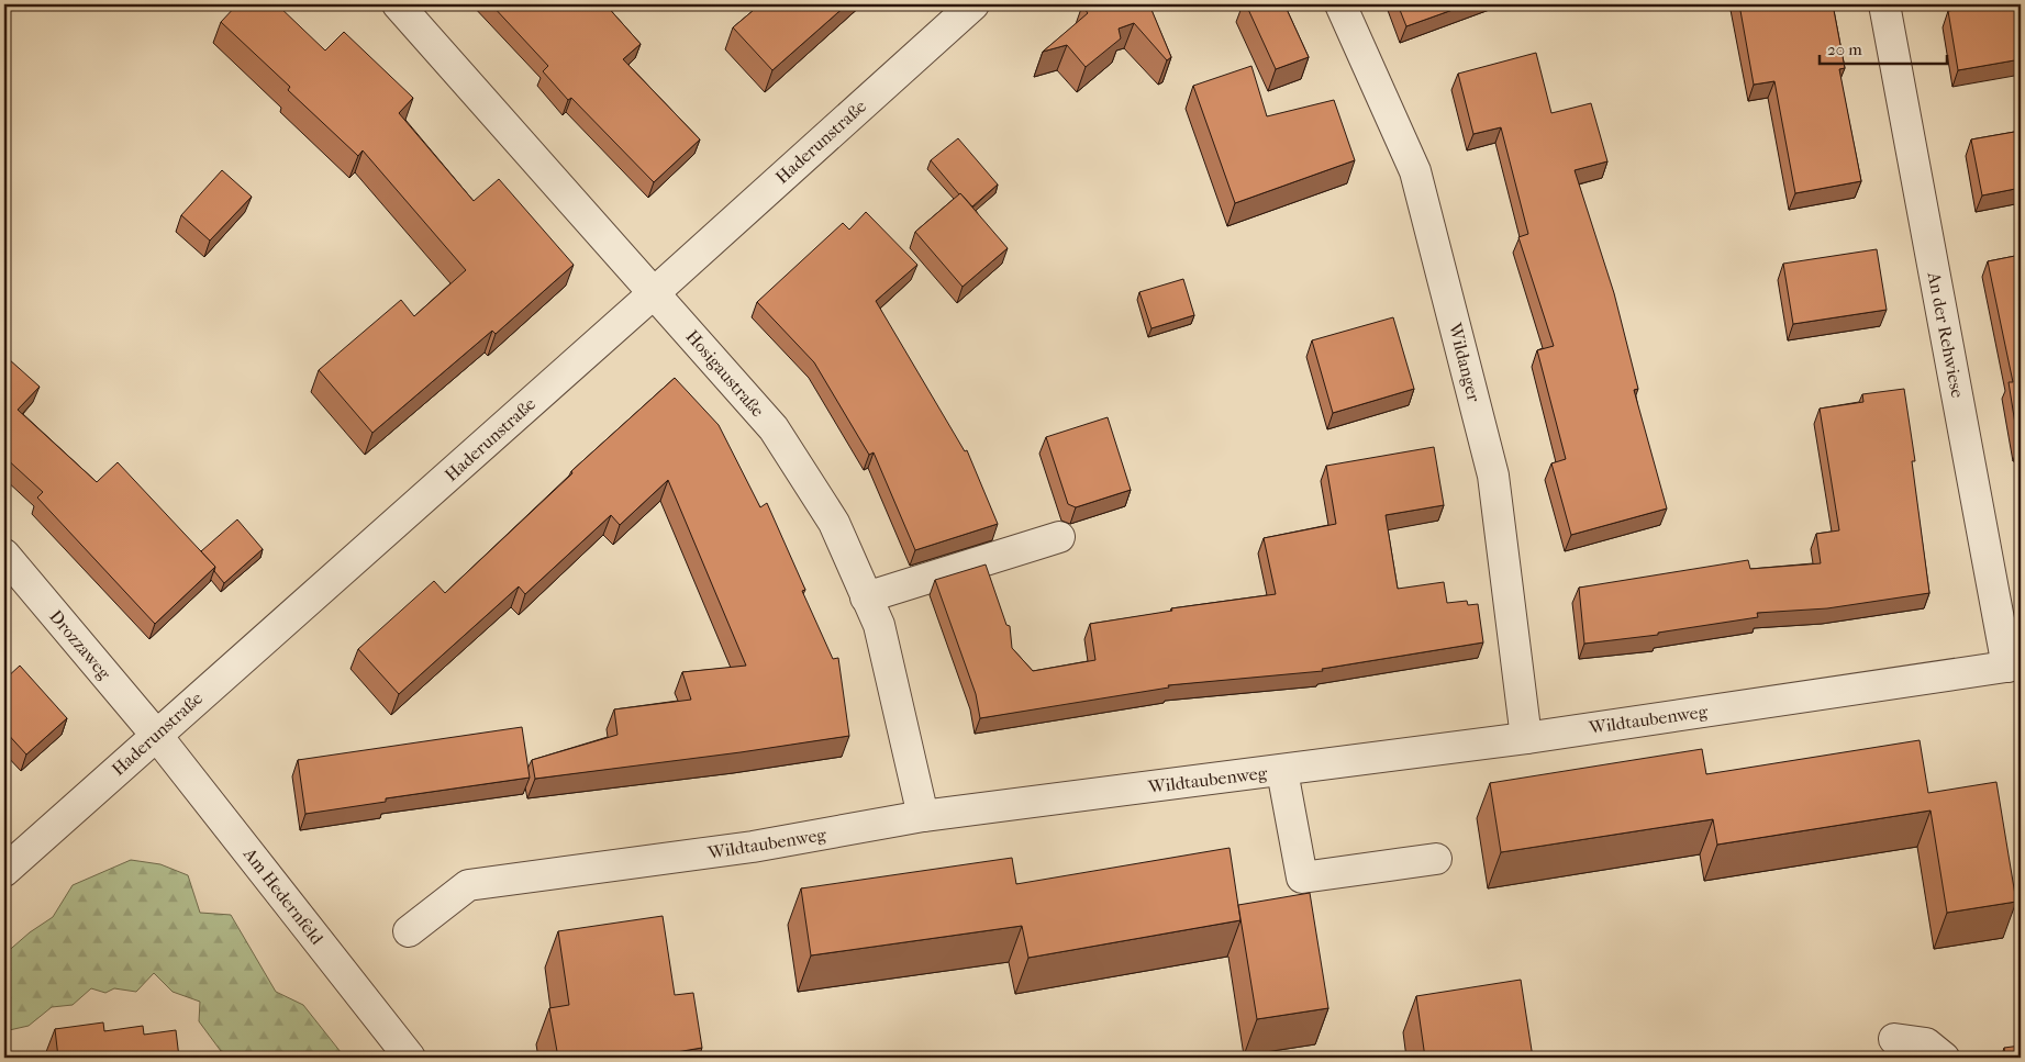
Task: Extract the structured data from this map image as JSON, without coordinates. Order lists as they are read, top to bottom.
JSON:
{
  "streets": {
    "street": [
      "Haderunstraße",
      "An der Rehwiese",
      "Wildanger",
      "Hosigaustraße",
      "Drozzaweg",
      "Wildtaubenweg",
      "Am Hedernfeld"
    ]
  },
  "crossings": [
    ["Haderunstraße", "Hosigaustraße"],
    ["Haderunstraße", "Drozzaweg"],
    ["Haderunstraße", "Am Hedernfeld"],
    ["An der Rehwiese", "Wildtaubenweg"],
    ["Wildanger", "Wildtaubenweg"],
    ["Hosigaustraße", "Wildtaubenweg"],
    ["Drozzaweg", "Am Hedernfeld"]
  ],
  "scale_bar": "20 m"
}
